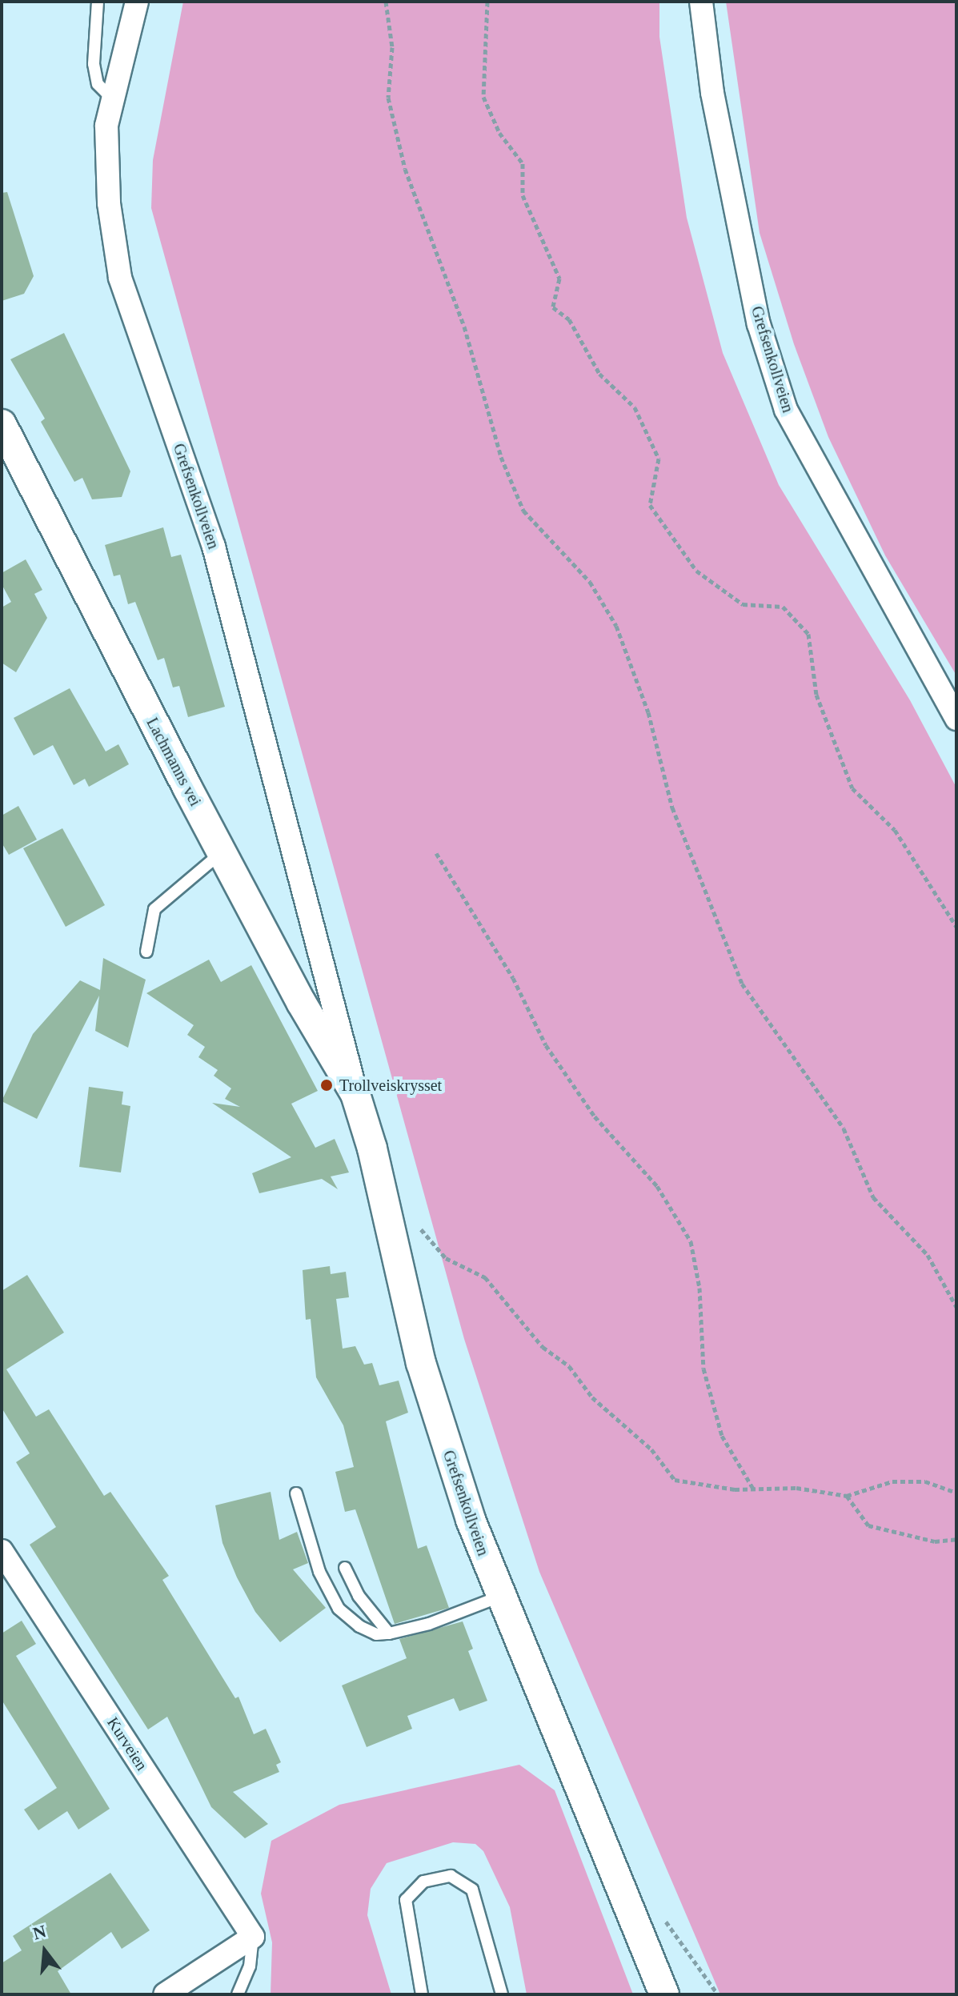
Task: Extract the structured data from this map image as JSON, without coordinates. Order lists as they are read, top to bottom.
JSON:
{
  "streets": {
    "street": ["Grefsenkollveien", "Lachmanns vei", "Kurveien"]
  },
  "crossings": [
    ["Grefsenkollveien", "Lachmanns vei"]
  ],
  "places": ["Trollveiskrysset"],
  "north": "top"
}
